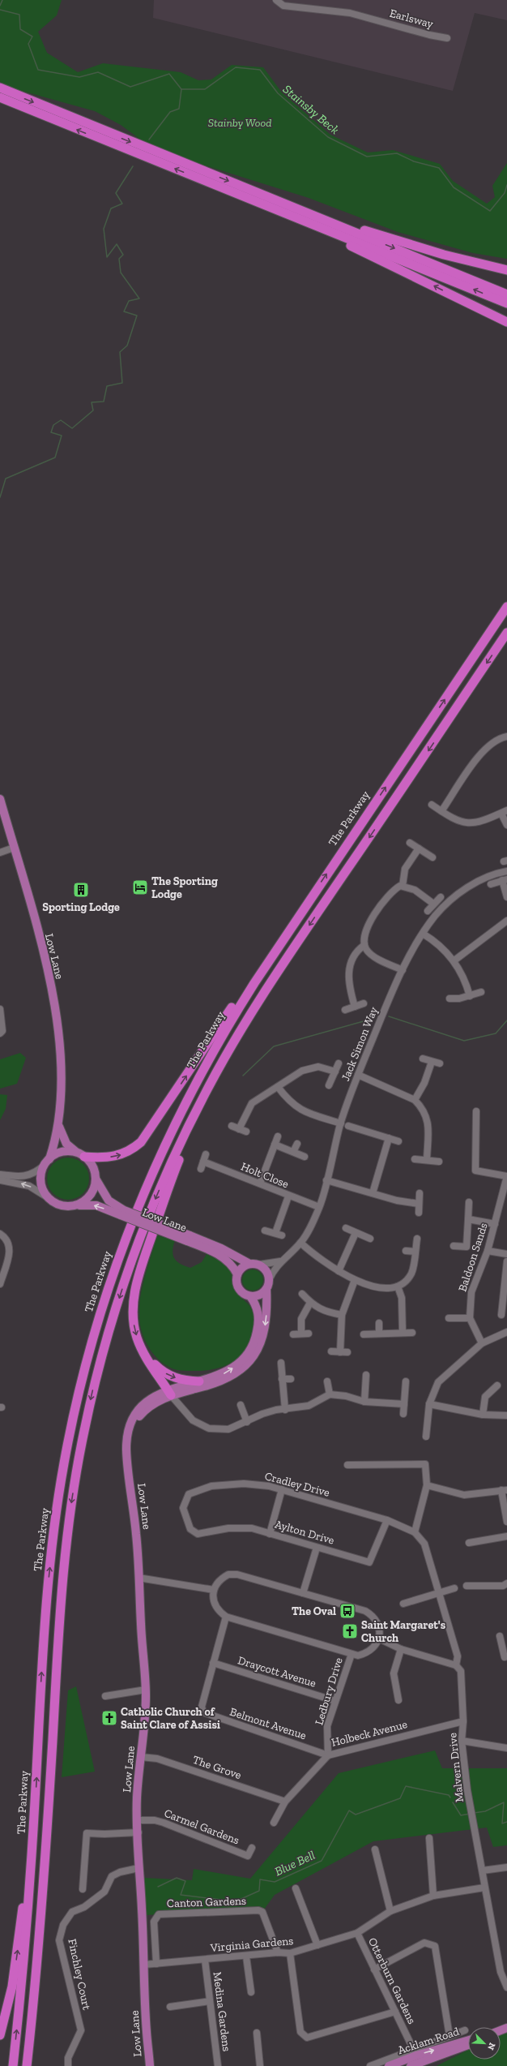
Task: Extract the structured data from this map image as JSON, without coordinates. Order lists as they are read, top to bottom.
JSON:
{
  "streets": {
    "highway": ["The Parkway"],
    "main road": ["Low Lane", "Acklam Road"],
    "street": [
      "Earlsway",
      "Jack Simon Way",
      "Holt Close",
      "Baldoon Sands",
      "Cradley Drive",
      "Aylton Drive",
      "Draycott Avenue",
      "Ledbury Drive",
      "Belmont Avenue",
      "Holbeck Avenue",
      "The Grove",
      "Malvern Drive",
      "Carmel Gardens",
      "Canton Gardens",
      "Virginia Gardens",
      "Finchley Court",
      "Otterburn Gardens",
      "Medina Gardens"
    ]
  },
  "crossings": [
    ["Low Lane", "Jack Simon Way"],
    ["Low Lane", "The Grove"],
    ["Low Lane", "Carmel Gardens"],
    ["Low Lane", "Virginia Gardens"],
    ["Low Lane", "Finchley Court"],
    ["Jack Simon Way", "Holt Close"],
    ["Cradley Drive", "Aylton Drive"],
    ["Cradley Drive", "Malvern Drive"],
    ["Draycott Avenue", "Ledbury Drive"],
    ["Draycott Avenue", "Belmont Avenue"],
    ["Ledbury Drive", "Belmont Avenue"],
    ["Ledbury Drive", "Holbeck Avenue"],
    ["Belmont Avenue", "Holbeck Avenue"],
    ["Holbeck Avenue", "The Grove"],
    ["Holbeck Avenue", "Malvern Drive"],
    ["Malvern Drive", "Virginia Gardens"],
    ["Canton Gardens", "Virginia Gardens"],
    ["Virginia Gardens", "Otterburn Gardens"],
    ["Virginia Gardens", "Medina Gardens"],
    ["Otterburn Gardens", "Acklam Road"]
  ],
  "water": ["Stainsby Beck", "Blue Bell"],
  "parks": ["Stainby Wood"],
  "places": {
    "hotel": ["The Sporting Lodge"],
    "building": ["Sporting Lodge"],
    "bus stop": ["The Oval"],
    "church": ["Saint Margaret's Church", "Catholic Church of Saint Clare of Assisi"]
  },
  "north": "bottom right"
}
